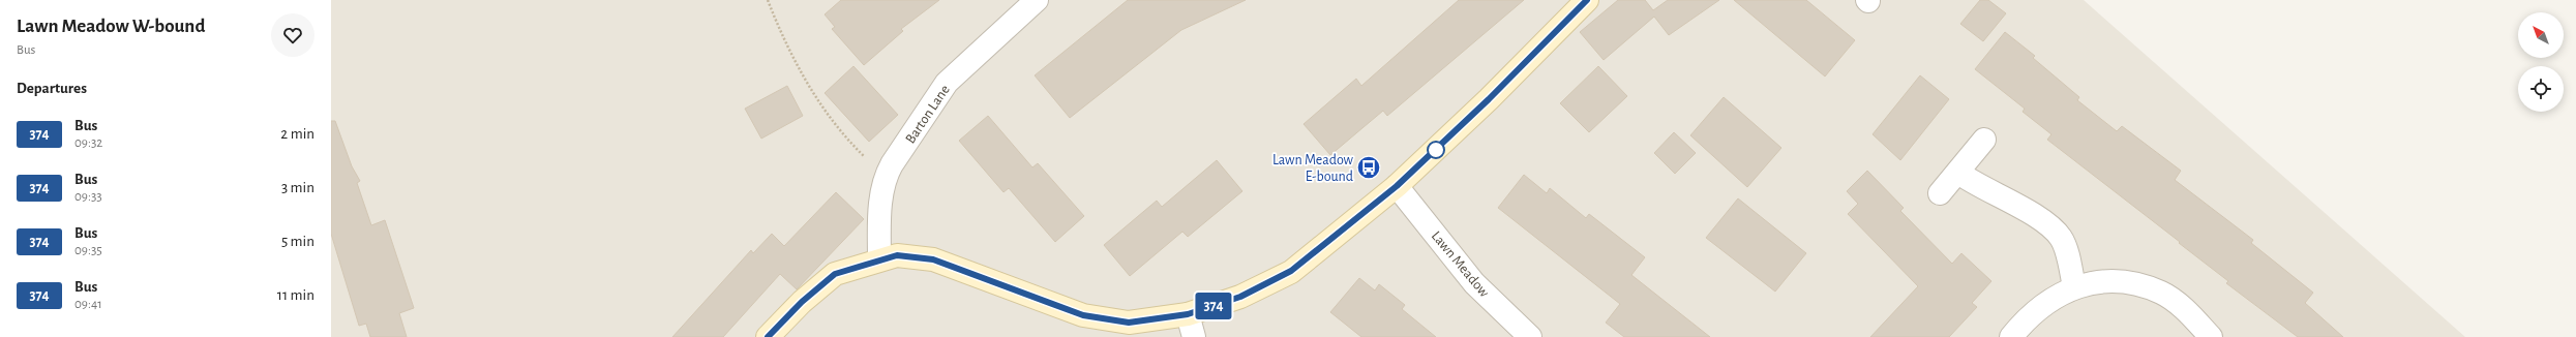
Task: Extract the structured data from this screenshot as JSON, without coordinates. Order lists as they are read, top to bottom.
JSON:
{
  "streets": {
    "street": ["Barton Lane", "Lawn Meadow"]
  },
  "places": {
    "bus stop": ["Lawn Meadow E-bound"]
  },
  "lines": ["bus line 374"],
  "north": "top left",
  "page": {
    "heading": [
      ["Lawn Meadow W-bound", "Bus"],
      "Departures"
    ],
    "on_map": "374",
    "list": [
      {
        "mark": "374",
        "name": "Bus",
        "note": "09:32",
        "value": "2 min"
      },
      {
        "mark": "374",
        "name": "Bus",
        "note": "09:33",
        "value": "3 min"
      },
      {
        "mark": "374",
        "name": "Bus",
        "note": "09:35",
        "value": "5 min"
      },
      {
        "mark": "374",
        "name": "Bus",
        "note": "09:41",
        "value": "11 min"
      }
    ]
  }
}
